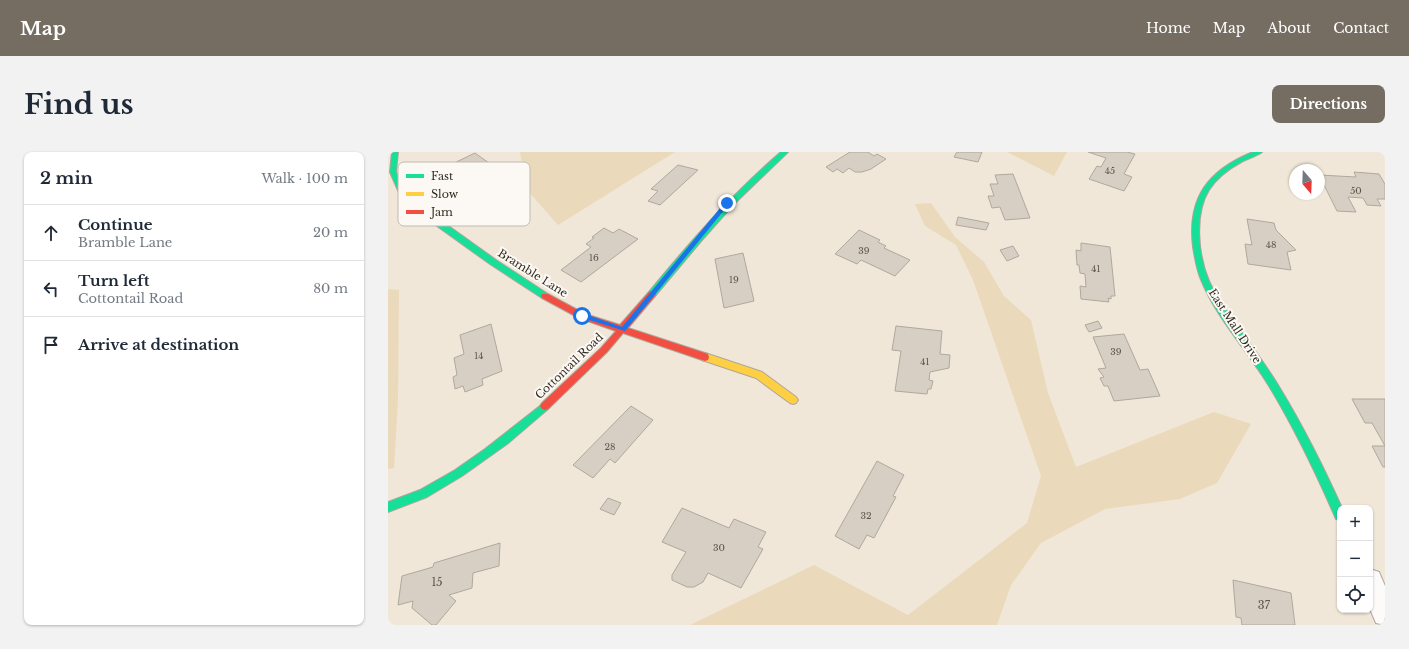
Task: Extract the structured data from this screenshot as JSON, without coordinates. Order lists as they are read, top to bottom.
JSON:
{
  "streets": {
    "street": ["Bramble Lane", "East Mall Drive", "Cottontail Road"]
  },
  "crossings": [
    ["Bramble Lane", "Cottontail Road"]
  ],
  "house_numbers": [
    "45",
    "50",
    "48",
    "39",
    "16",
    "41",
    "19",
    "39",
    "14",
    "41",
    "28",
    "32",
    "30",
    "15",
    "37"
  ],
  "legend": ["Fast", "Slow", "Jam"],
  "north": "bottom",
  "page": {
    "header": "Map",
    "nav": [
      "Home",
      "Map",
      "About",
      "Contact"
    ],
    "buttons": "Directions",
    "title": "Find us",
    "heading": ["2 min", "Walk · 100 m"],
    "list": [
      ["Continue", "Bramble Lane", "20 m"],
      ["Turn left", "Cottontail Road", "80 m"],
      "Arrive at destination"
    ],
    "map_buttons": ["+", "−"]
  }
}
